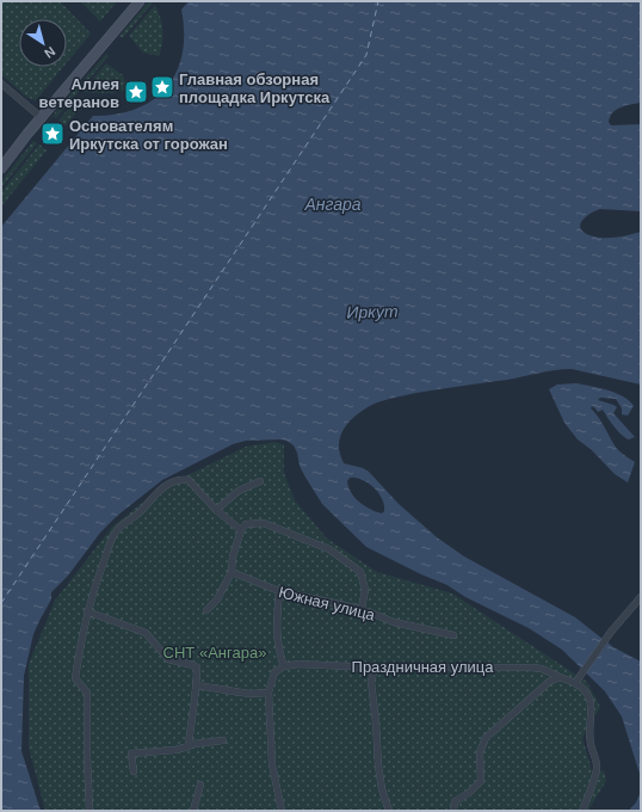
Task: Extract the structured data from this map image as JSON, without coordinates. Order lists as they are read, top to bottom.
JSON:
{
  "streets": {
    "street": ["Южная улица", "Праздничная улица"]
  },
  "water": ["Ангара", "Иркут"],
  "parks": ["СНТ «Ангара»"],
  "places": {
    "place": ["Главная обзорная площадка Иркутска", "Аллея ветеранов", "Основателям Иркутска от горожан"]
  },
  "north": "bottom right"
}
